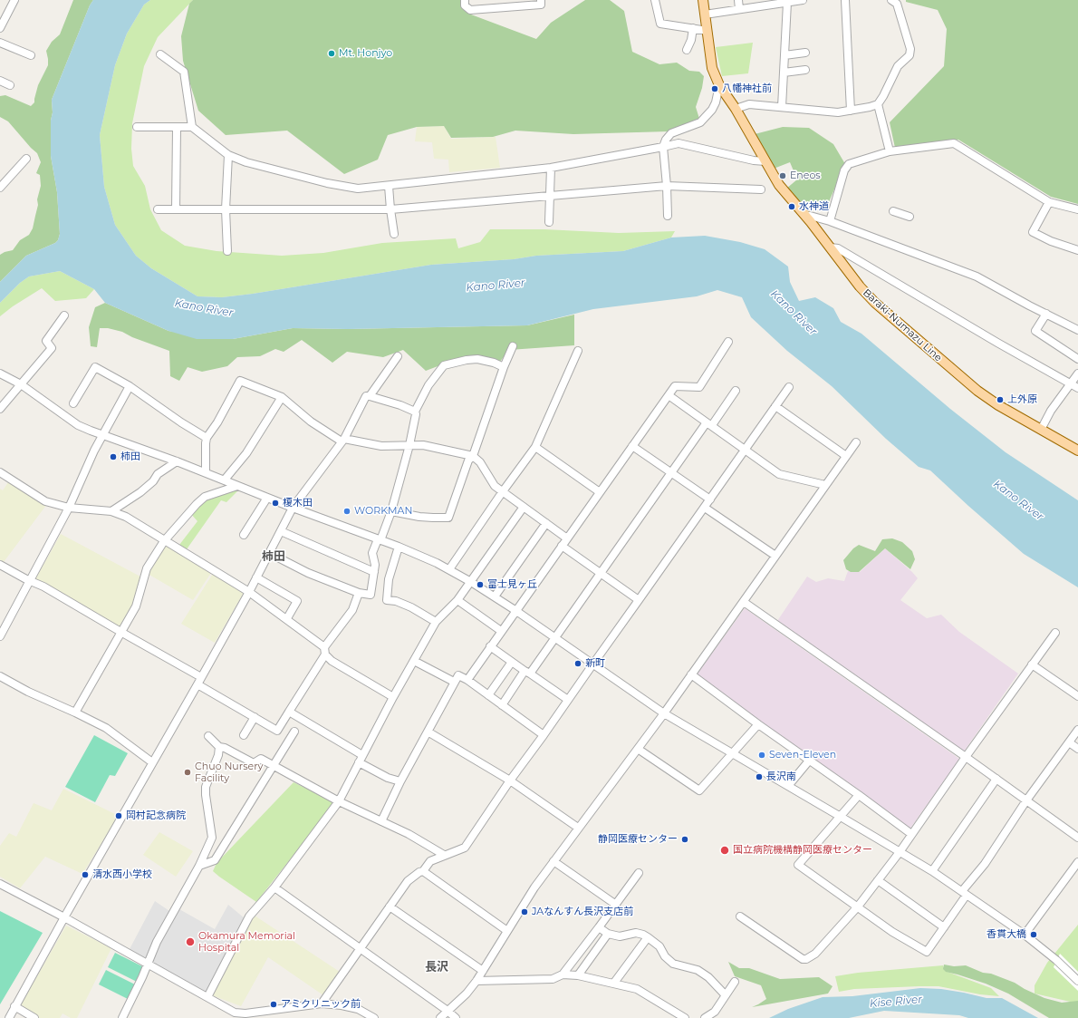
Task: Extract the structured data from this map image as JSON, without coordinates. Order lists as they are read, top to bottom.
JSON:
{
  "streets": {
    "main road": ["Baraki-Numazu Line"]
  },
  "districts": ["柿田", "長沢"],
  "water": ["Kano River", "Kise River"],
  "places": [
    "Mt. Honjyo",
    "八幡神社前",
    "Eneos",
    "水神道",
    "上外原",
    "柿田",
    "榎木田",
    "WORKMAN",
    "富士見ヶ丘",
    "新町",
    "Seven-Eleven",
    "Chuo Nursery Facility",
    "長沢南",
    "岡村記念病院",
    "静岡医療センター",
    "国立病院機構静岡医療センター",
    "清水西小学校",
    "JAなんすん長沢支店前",
    "香貫大橋",
    "Okamura Memorial Hospital",
    "アミクリニック前"
  ]
}
